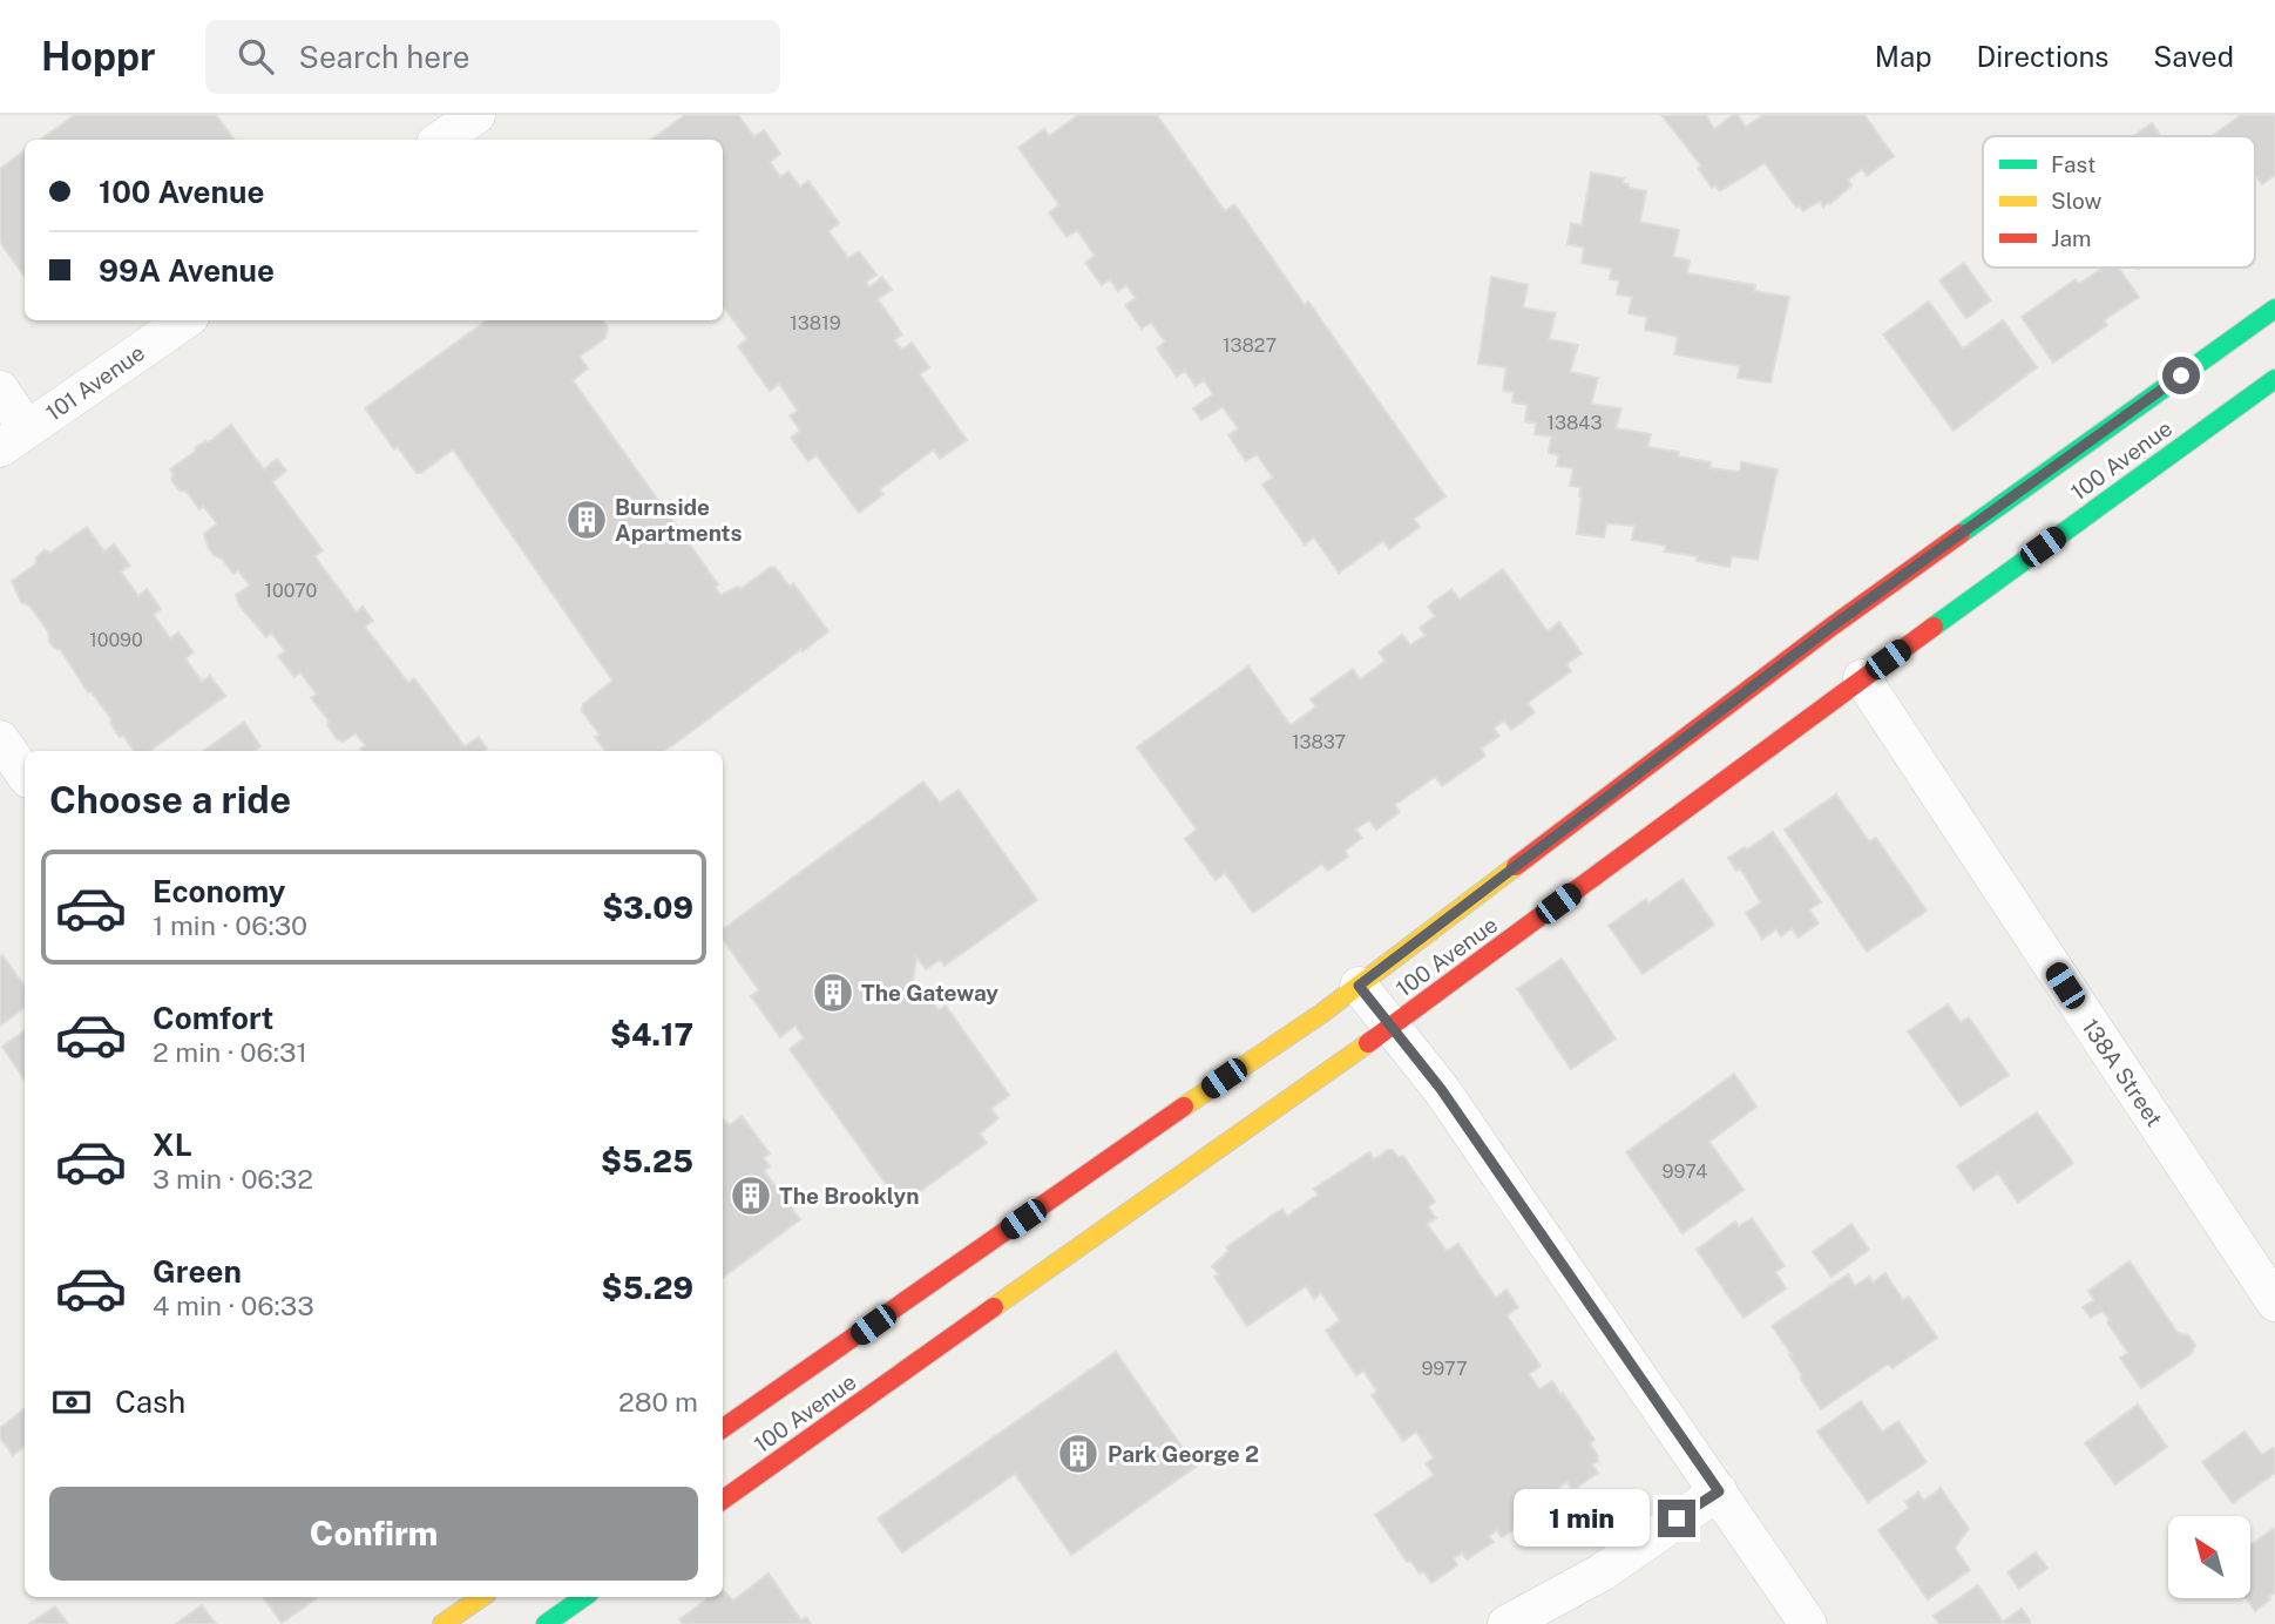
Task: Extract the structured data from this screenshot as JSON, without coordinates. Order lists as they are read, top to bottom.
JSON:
{
  "streets": {
    "main road": ["100 Avenue"],
    "street": ["101 Avenue", "138A Street"]
  },
  "crossings": [
    ["100 Avenue", "138A Street"]
  ],
  "places": {
    "building": [
      "Burnside Apartments",
      "The Gateway",
      "The Brooklyn",
      "Park George 2"
    ]
  },
  "house_numbers": [
    "13819",
    "13827",
    "13843",
    "10070",
    "10090",
    "13837",
    "9974",
    "9977"
  ],
  "legend": ["Fast", "Slow", "Jam"],
  "north": "top left",
  "page": {
    "header": "Hoppr",
    "search": "Search here",
    "nav": ["Map", "Directions", "Saved"],
    "banner": ["100 Avenue", "99A Avenue"],
    "heading": "Choose a ride",
    "list": [
      {
        "name": "Economy",
        "note": "1 min · 06:30",
        "value": "$3.09"
      },
      {
        "name": "Comfort",
        "note": "2 min · 06:31",
        "value": "$4.17"
      },
      {
        "name": "XL",
        "note": "3 min · 06:32",
        "value": "$5.25"
      },
      {
        "name": "Green",
        "note": "4 min · 06:33",
        "value": "$5.29"
      }
    ],
    "pay": ["Cash", "280 m"],
    "buttons": "Confirm",
    "bubble": "1 min"
  }
}
